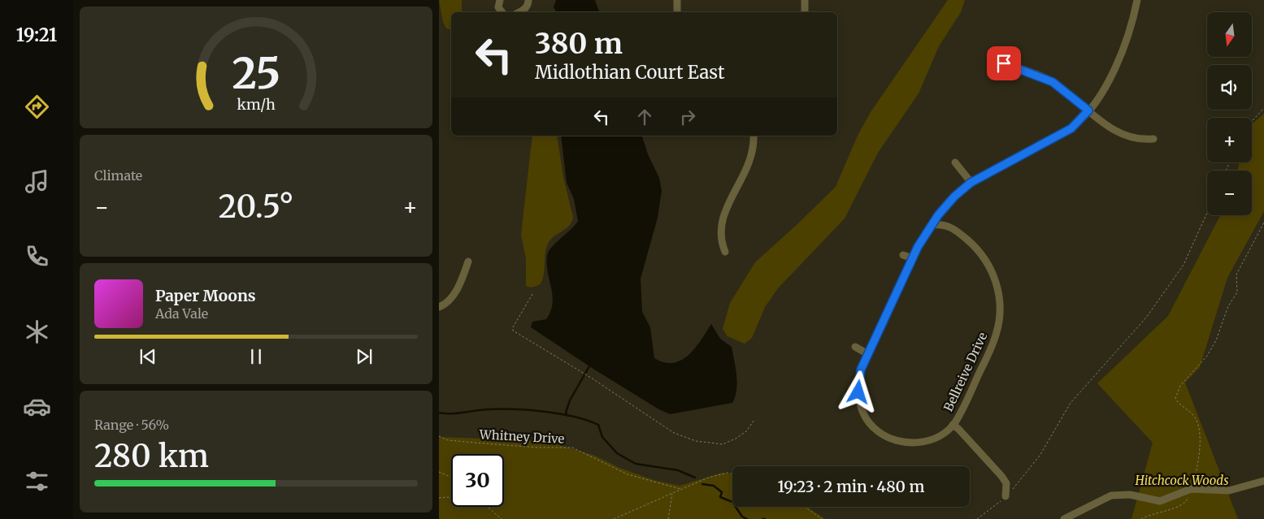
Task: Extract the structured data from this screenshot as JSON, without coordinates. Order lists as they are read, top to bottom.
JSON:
{
  "streets": {
    "street": ["Bellreive Drive"],
    "path": ["Whitney Drive"]
  },
  "parks": ["Hitchcock Woods"],
  "north": "bottom",
  "page": {
    "tabs": "19:21",
    "map_buttons": ["+", "−"],
    "turn": ["380 m", "Midlothian Court East"],
    "tile": [
      "Climate",
      ["Range · 56%", "280 km"]
    ],
    "heat": ["−", "20.5°", "+"],
    "song": ["Paper Moons", "Ada Vale"],
    "limit": "30",
    "trip": "19:23 · 2 min · 480 m",
    "gauge": ["25", "km/h"]
  }
}
